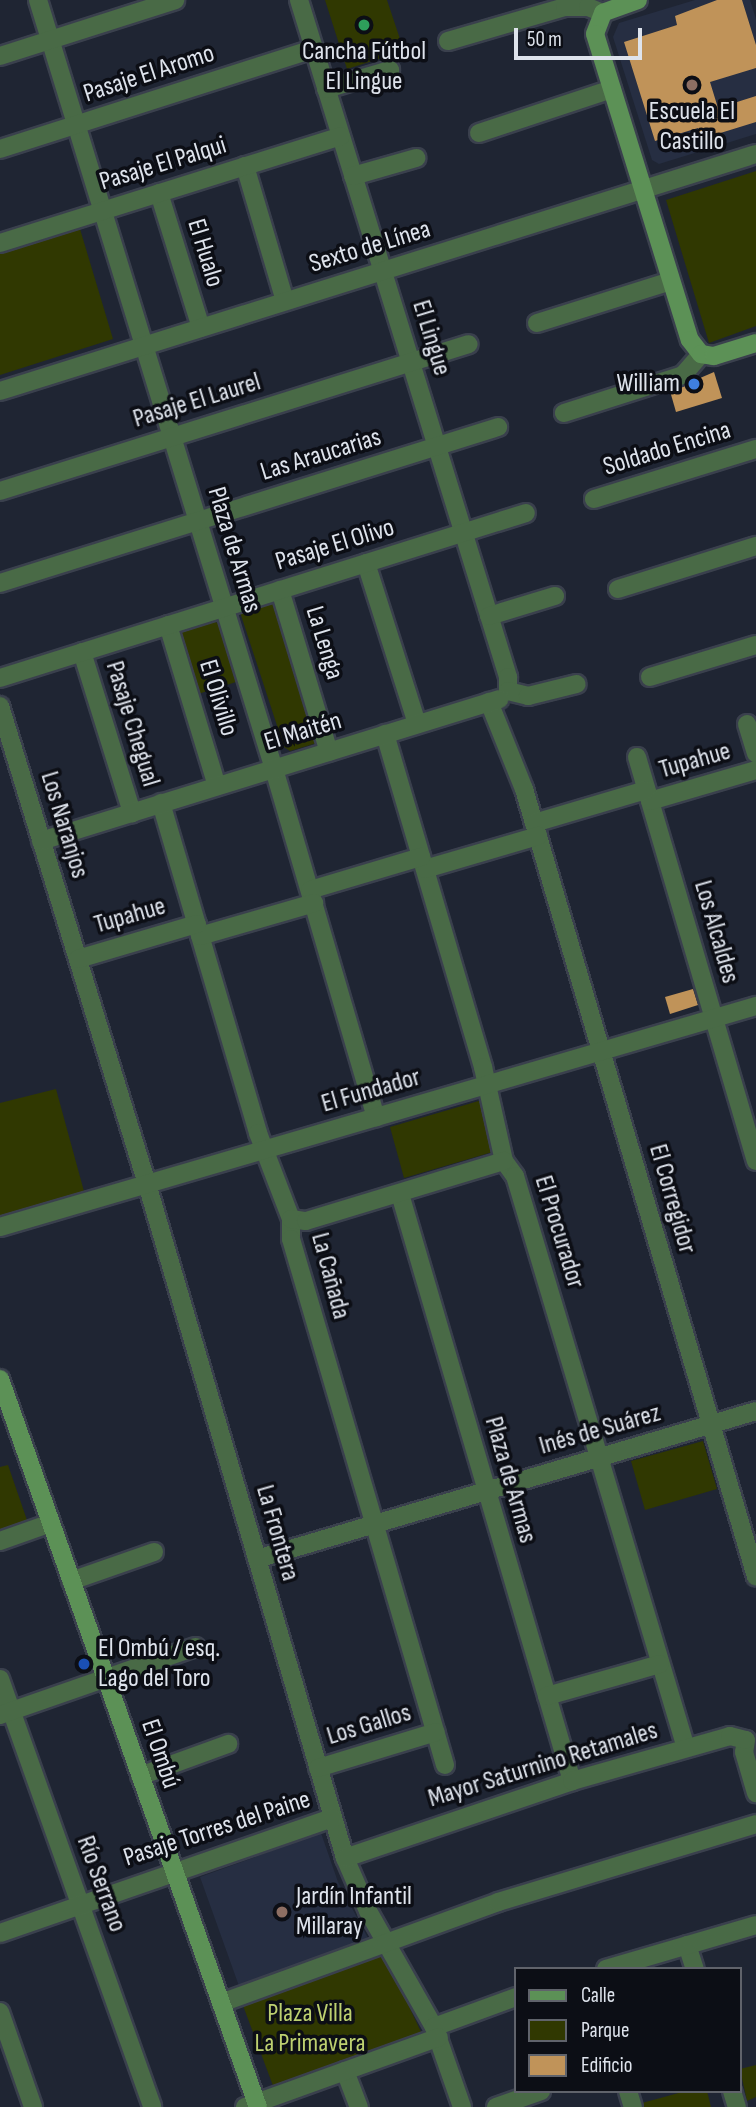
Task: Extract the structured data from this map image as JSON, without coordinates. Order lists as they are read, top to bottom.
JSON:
{
  "streets": {
    "street": [
      "Pasaje El Aromo",
      "Pasaje El Palqui",
      "Sexto de Línea",
      "El Hualo",
      "El Lingue",
      "Pasaje El Laurel",
      "Soldado Encina",
      "Las Araucarias",
      "Pasaje El Olivo",
      "Plaza de Armas",
      "La Lenga",
      "El Olivillo",
      "Pasaje Chegual",
      "El Maitén",
      "Tupahue",
      "Los Naranjos",
      "Los Alcaldes",
      "El Fundador",
      "El Corregidor",
      "El Procurador",
      "La Cañada",
      "Inés de Suárez",
      "La Frontera",
      "Los Gallos",
      "El Ombú",
      "Mayor Saturnino Retamales",
      "Pasaje Torres del Paine",
      "Río Serrano"
    ]
  },
  "crossings": [
    ["Pasaje El Aromo", "El Lingue"],
    ["Pasaje El Aromo", "Plaza de Armas"],
    ["Pasaje El Palqui", "El Hualo"],
    ["Pasaje El Palqui", "El Lingue"],
    ["Pasaje El Palqui", "Plaza de Armas"],
    ["Sexto de Línea", "El Hualo"],
    ["Sexto de Línea", "El Lingue"],
    ["Sexto de Línea", "Plaza de Armas"],
    ["El Lingue", "Pasaje El Laurel"],
    ["El Lingue", "Las Araucarias"],
    ["El Lingue", "Pasaje El Olivo"],
    ["El Lingue", "El Maitén"],
    ["Pasaje El Laurel", "Plaza de Armas"],
    ["Las Araucarias", "Plaza de Armas"],
    ["Pasaje El Olivo", "Plaza de Armas"],
    ["Pasaje El Olivo", "La Lenga"],
    ["Pasaje El Olivo", "El Olivillo"],
    ["Pasaje El Olivo", "Pasaje Chegual"],
    ["Plaza de Armas", "El Maitén"],
    ["Plaza de Armas", "Tupahue"],
    ["Plaza de Armas", "El Fundador"],
    ["Plaza de Armas", "Inés de Suárez"],
    ["Plaza de Armas", "Mayor Saturnino Retamales"],
    ["La Lenga", "El Maitén"],
    ["El Olivillo", "El Maitén"],
    ["Pasaje Chegual", "El Maitén"],
    ["El Maitén", "Los Naranjos"],
    ["El Maitén", "El Procurador"],
    ["El Maitén", "La Cañada"],
    ["Tupahue", "Los Naranjos"],
    ["Tupahue", "Los Alcaldes"],
    ["Tupahue", "El Corregidor"],
    ["Tupahue", "El Procurador"],
    ["Tupahue", "La Cañada"],
    ["Tupahue", "La Frontera"],
    ["Los Naranjos", "La Frontera"],
    ["Los Alcaldes", "El Fundador"],
    ["El Fundador", "El Corregidor"],
    ["El Fundador", "El Procurador"],
    ["El Fundador", "La Cañada"],
    ["El Fundador", "La Frontera"],
    ["El Corregidor", "Inés de Suárez"],
    ["El Procurador", "Inés de Suárez"],
    ["El Procurador", "Mayor Saturnino Retamales"],
    ["La Cañada", "Inés de Suárez"],
    ["La Cañada", "Los Gallos"],
    ["Inés de Suárez", "La Frontera"],
    ["La Frontera", "Los Gallos"],
    ["La Frontera", "Mayor Saturnino Retamales"],
    ["La Frontera", "Pasaje Torres del Paine"],
    ["El Ombú", "Pasaje Torres del Paine"],
    ["Pasaje Torres del Paine", "Río Serrano"]
  ],
  "parks": ["Plaza Villa La Primavera"],
  "places": [
    "Cancha Fútbol El Lingue",
    "Escuela El Castillo",
    "William",
    "El Ombú / esq. Lago del Toro",
    "Jardín Infantil Millaray"
  ],
  "legend": ["Calle", "Parque", "Edificio"],
  "scale_bar": "50 m"
}
